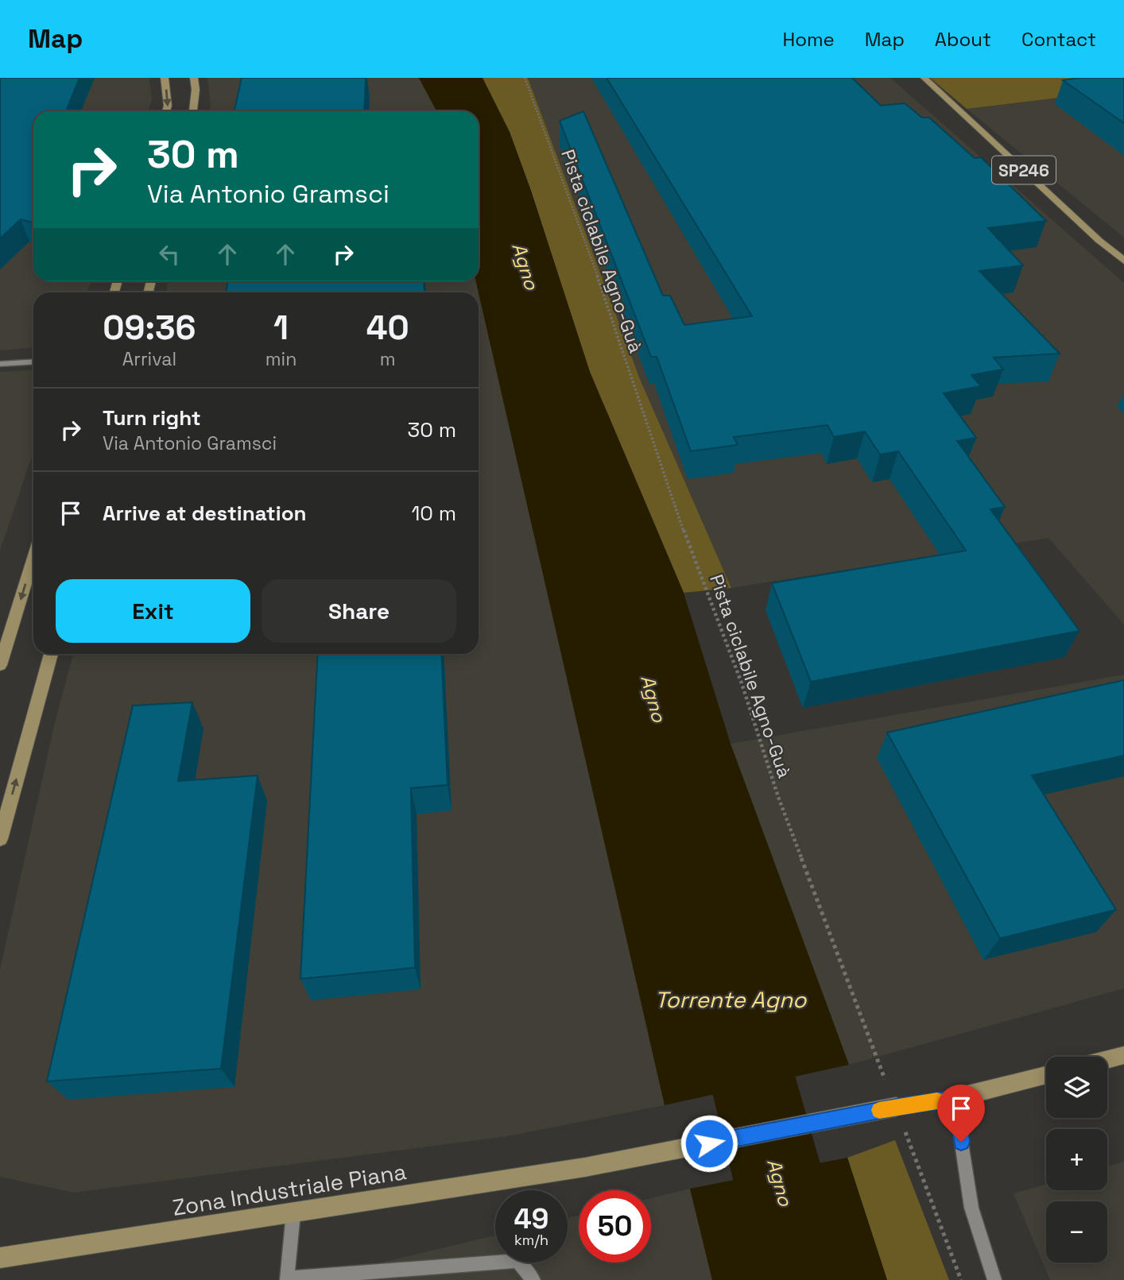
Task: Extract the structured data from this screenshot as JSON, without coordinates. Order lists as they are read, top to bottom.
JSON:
{
  "streets": {
    "main road": ["SP246", "Zona Industriale Piana"],
    "path": ["Pista ciclabile Agno-Guà"]
  },
  "crossings": [
    ["Pista ciclabile Agno-Guà", "Zona Industriale Piana"]
  ],
  "water": ["Agno", "Torrente Agno"],
  "page": {
    "header": "Map",
    "nav": [
      "Home",
      "Map",
      "About",
      "Contact"
    ],
    "turn": ["30 m", "Via Antonio Gramsci"],
    "eta": [
      "09:36",
      "Arrival",
      "1",
      "min",
      "40",
      "m"
    ],
    "list": [
      {
        "name": "Turn right",
        "note": "Via Antonio Gramsci",
        "value": "30 m"
      },
      {
        "name": "Arrive at destination",
        "value": "10 m"
      }
    ],
    "buttons": ["Exit", "Share"],
    "map_buttons": ["+", "−"],
    "speed": "49 km/h",
    "limit": "50"
  }
}
